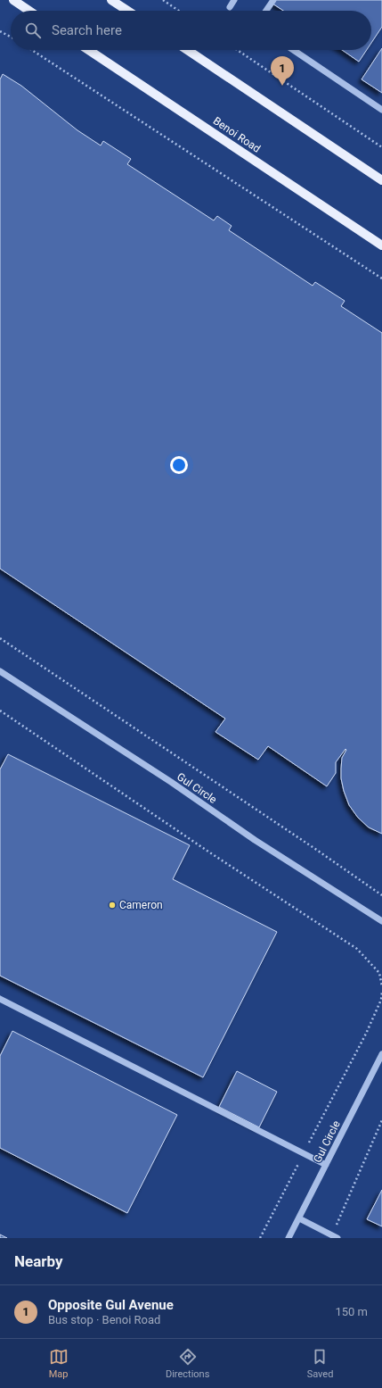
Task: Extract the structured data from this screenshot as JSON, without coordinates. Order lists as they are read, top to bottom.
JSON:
{
  "streets": {
    "main road": ["Benoi Road"],
    "street": ["Gul Circle"]
  },
  "places": ["Cameron"],
  "page": {
    "search": "Search here",
    "pins": "1",
    "heading": "Nearby",
    "list": [
      {
        "mark": "1",
        "name": "Opposite Gul Avenue",
        "note": "Bus stop · Benoi Road",
        "value": "150 m"
      }
    ],
    "nav": ["Map", "Directions", "Saved"]
  }
}
